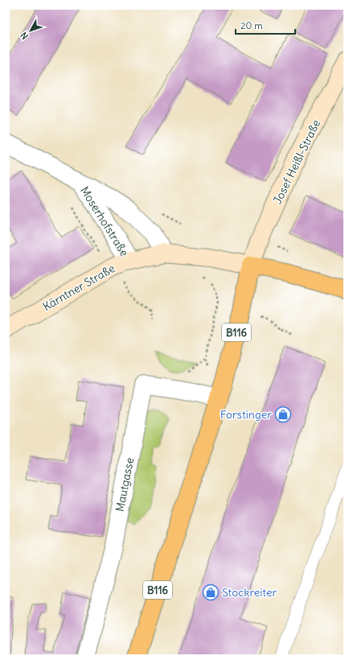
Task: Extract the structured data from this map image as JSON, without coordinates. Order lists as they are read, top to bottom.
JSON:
{
  "streets": {
    "main road": ["Josef Heißl-Straße", "Kärntner Straße", "B116"],
    "street": ["Moserhofstraße", "Mautgasse"]
  },
  "crossings": [
    ["Josef Heißl-Straße", "Kärntner Straße"],
    ["Josef Heißl-Straße", "B116"],
    ["Moserhofstraße", "Kärntner Straße"],
    ["Kärntner Straße", "B116"],
    ["B116", "Mautgasse"]
  ],
  "places": {
    "shop": ["Forstinger", "Stockreiter"]
  },
  "scale_bar": "20 m",
  "north": "bottom left"
}
